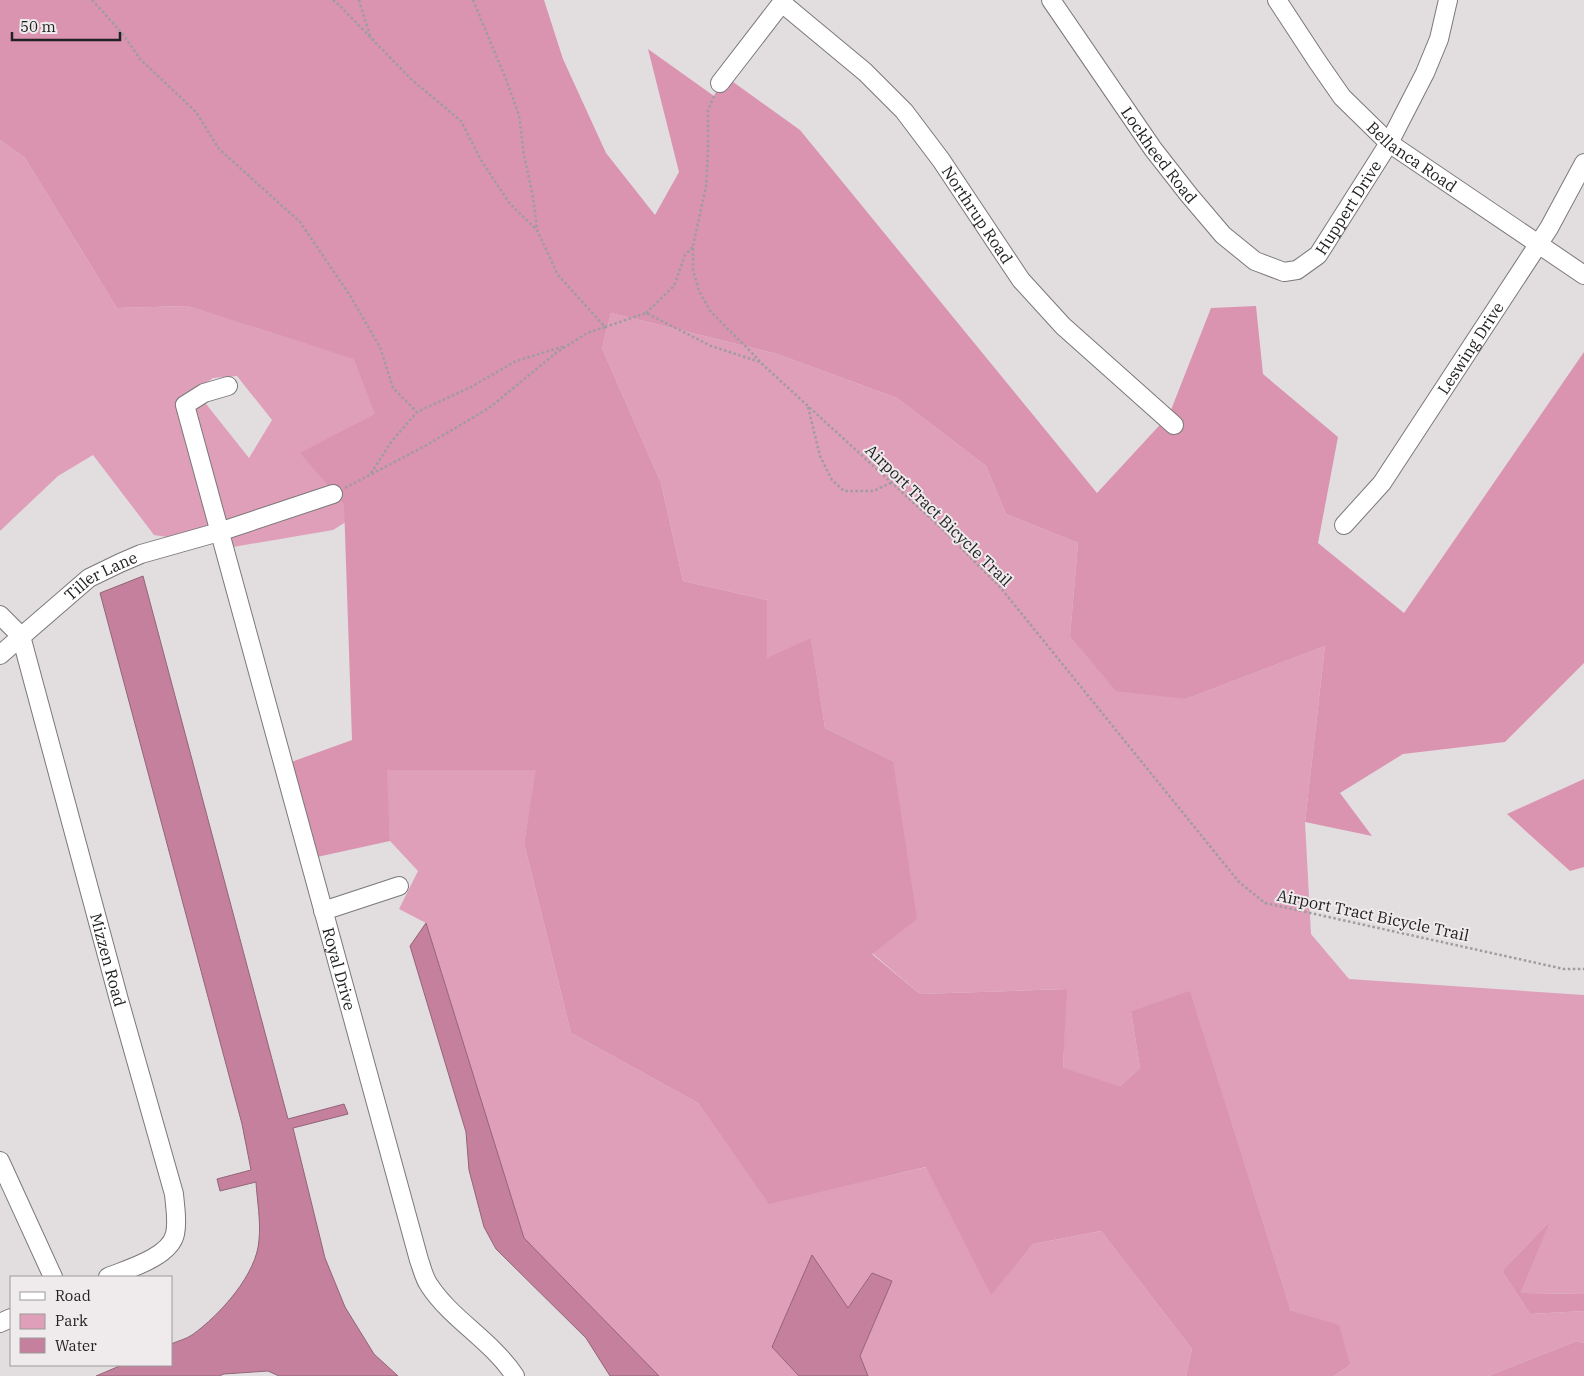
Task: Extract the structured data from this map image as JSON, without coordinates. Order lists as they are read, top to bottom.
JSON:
{
  "streets": {
    "street": [
      "Lockheed Road",
      "Bellanca Road",
      "Huppert Drive",
      "Northrup Road",
      "Leswing Drive",
      "Tiller Lane",
      "Mizzen Road",
      "Royal Drive"
    ],
    "path": ["Airport Tract Bicycle Trail"]
  },
  "crossings": [
    ["Lockheed Road", "Huppert Drive"],
    ["Bellanca Road", "Huppert Drive"],
    ["Bellanca Road", "Leswing Drive"],
    ["Tiller Lane", "Mizzen Road"],
    ["Tiller Lane", "Royal Drive"]
  ],
  "legend": ["Road", "Park", "Water"],
  "scale_bar": "50 m"
}
